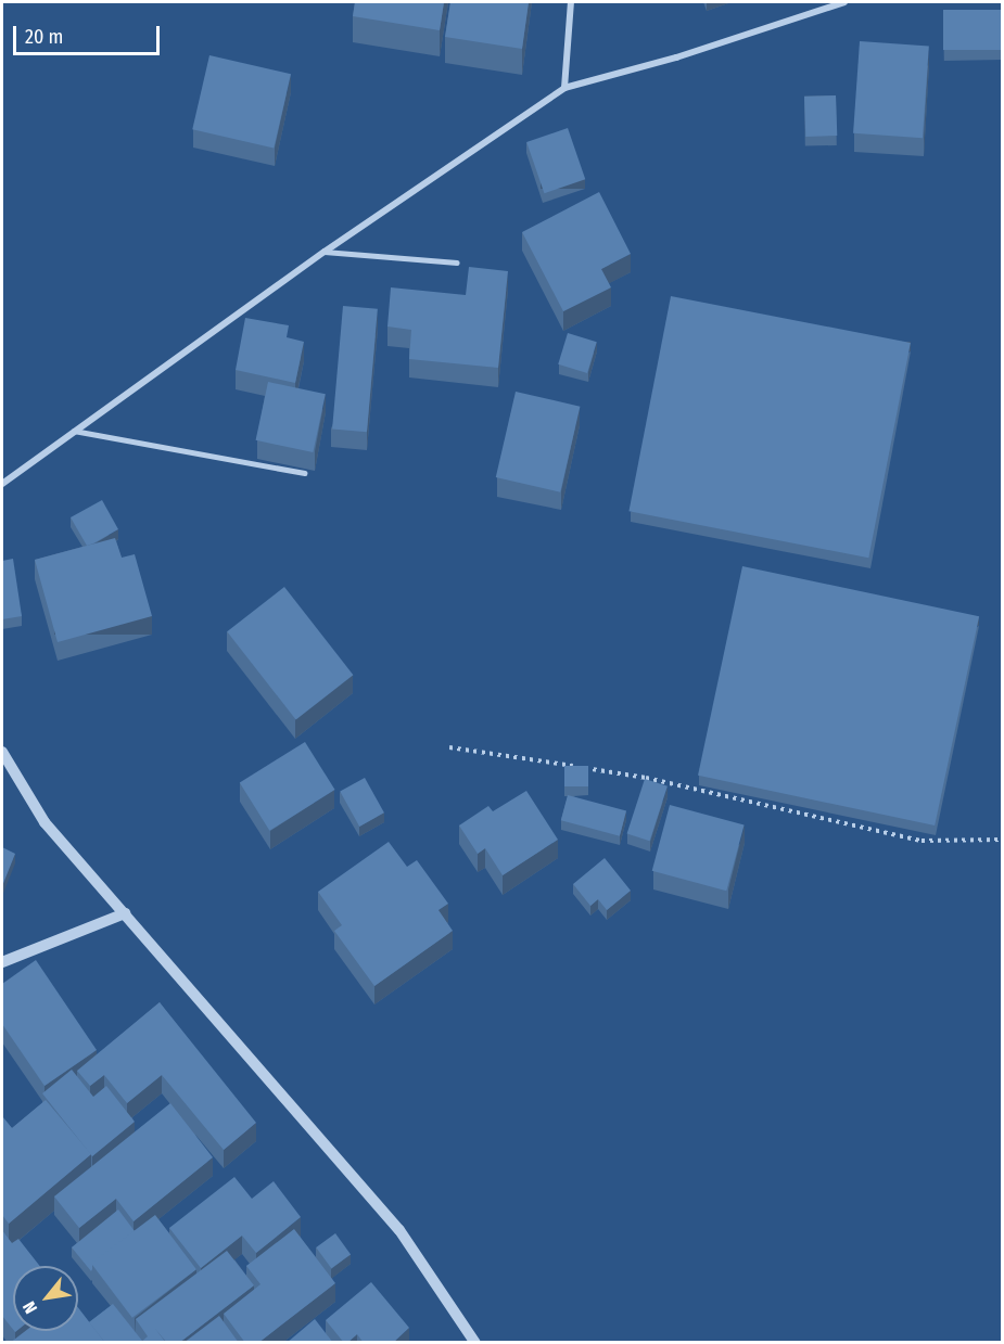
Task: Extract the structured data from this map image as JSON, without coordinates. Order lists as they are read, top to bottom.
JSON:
{
  "scale_bar": "20 m",
  "north": "bottom left"
}
